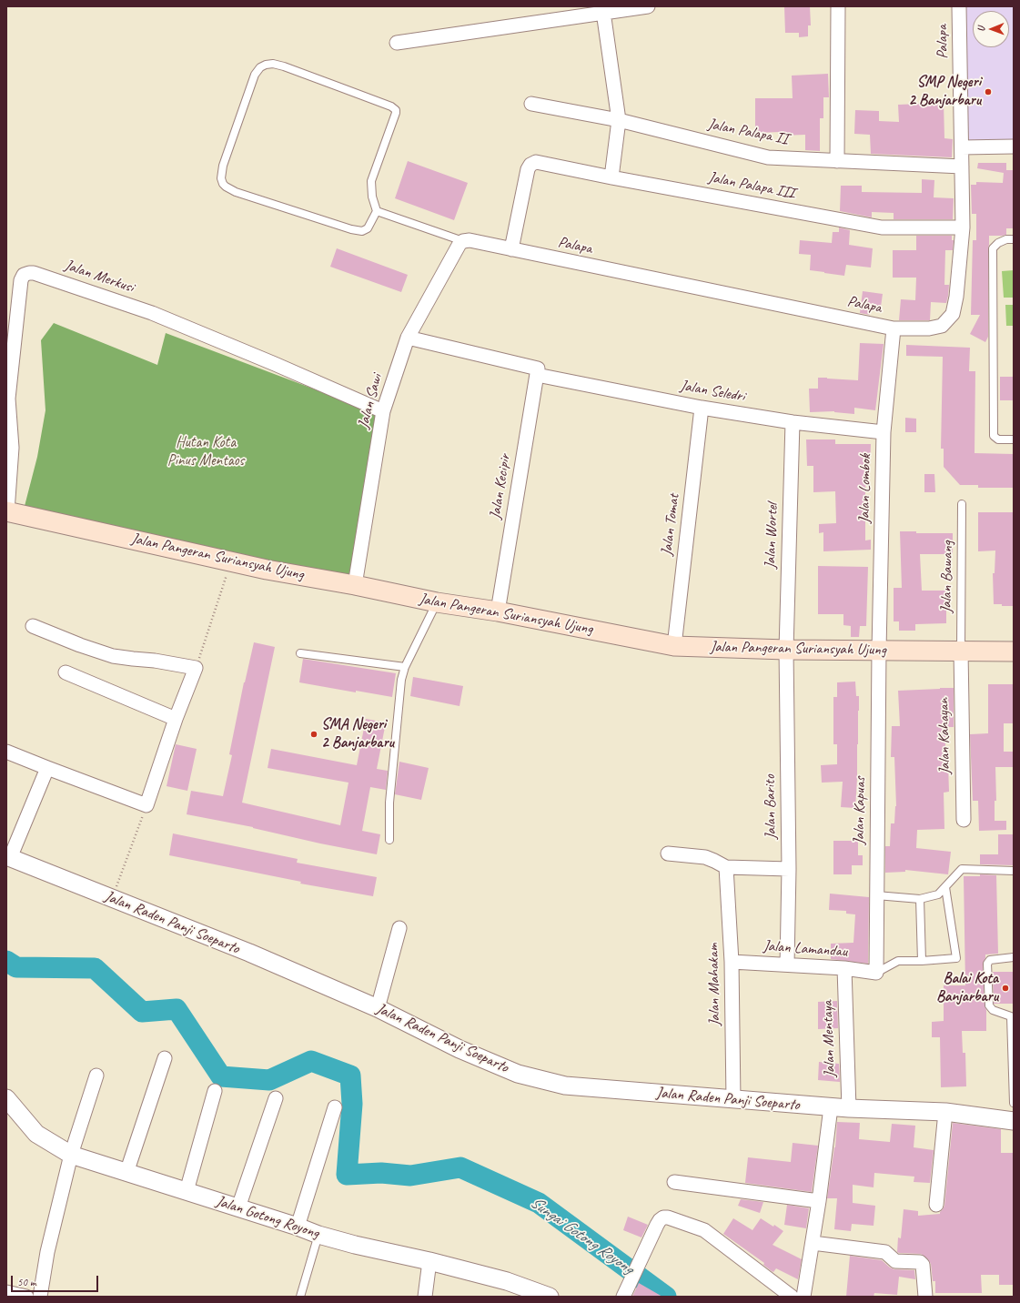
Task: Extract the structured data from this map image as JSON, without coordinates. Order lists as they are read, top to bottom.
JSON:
{
  "streets": {
    "main road": ["Jalan Pangeran Suriansyah Ujung"],
    "street": [
      "Palapa",
      "Jalan Palapa II",
      "Jalan Palapa III",
      "Jalan Merkusi",
      "Jalan Seledri",
      "Jalan Sawi",
      "Jalan Kecipir",
      "Jalan Lombok",
      "Jalan Tomat",
      "Jalan Wortel",
      "Jalan Kahayan",
      "Jalan Barito",
      "Jalan Kapuas",
      "Jalan Raden Panji Soeparto",
      "Jalan Lamandau",
      "Jalan Mahakam",
      "Jalan Mentaya",
      "Jalan Gotong Royong"
    ],
    "lane": ["Jalan Bawang"]
  },
  "crossings": [
    ["Palapa", "Jalan Palapa II"],
    ["Palapa", "Jalan Palapa III"],
    ["Palapa", "Jalan Sawi"],
    ["Palapa", "Jalan Lombok"],
    ["Jalan Merkusi", "Jalan Sawi"],
    ["Jalan Merkusi", "Jalan Pangeran Suriansyah Ujung"],
    ["Jalan Seledri", "Jalan Sawi"],
    ["Jalan Seledri", "Jalan Kecipir"],
    ["Jalan Seledri", "Jalan Lombok"],
    ["Jalan Seledri", "Jalan Tomat"],
    ["Jalan Seledri", "Jalan Wortel"],
    ["Jalan Sawi", "Jalan Pangeran Suriansyah Ujung"],
    ["Jalan Kecipir", "Jalan Pangeran Suriansyah Ujung"],
    ["Jalan Lombok", "Jalan Pangeran Suriansyah Ujung"],
    ["Jalan Lombok", "Jalan Kapuas"],
    ["Jalan Tomat", "Jalan Pangeran Suriansyah Ujung"],
    ["Jalan Wortel", "Jalan Pangeran Suriansyah Ujung"],
    ["Jalan Wortel", "Jalan Barito"],
    ["Jalan Pangeran Suriansyah Ujung", "Jalan Bawang"],
    ["Jalan Pangeran Suriansyah Ujung", "Jalan Kahayan"],
    ["Jalan Pangeran Suriansyah Ujung", "Jalan Barito"],
    ["Jalan Pangeran Suriansyah Ujung", "Jalan Kapuas"],
    ["Jalan Bawang", "Jalan Kahayan"],
    ["Jalan Barito", "Jalan Lamandau"],
    ["Jalan Kapuas", "Jalan Lamandau"],
    ["Jalan Raden Panji Soeparto", "Jalan Mahakam"],
    ["Jalan Raden Panji Soeparto", "Jalan Mentaya"],
    ["Jalan Lamandau", "Jalan Mahakam"],
    ["Jalan Lamandau", "Jalan Mentaya"]
  ],
  "water": ["Sungai Gotong Royong"],
  "parks": ["Hutan Kota Pinus Mentaos"],
  "places": ["SMP Negeri 2 Banjarbaru", "SMA Negeri 2 Banjarbaru", "Balai Kota Banjarbaru"],
  "scale_bar": "50 m",
  "north": "left"
}
